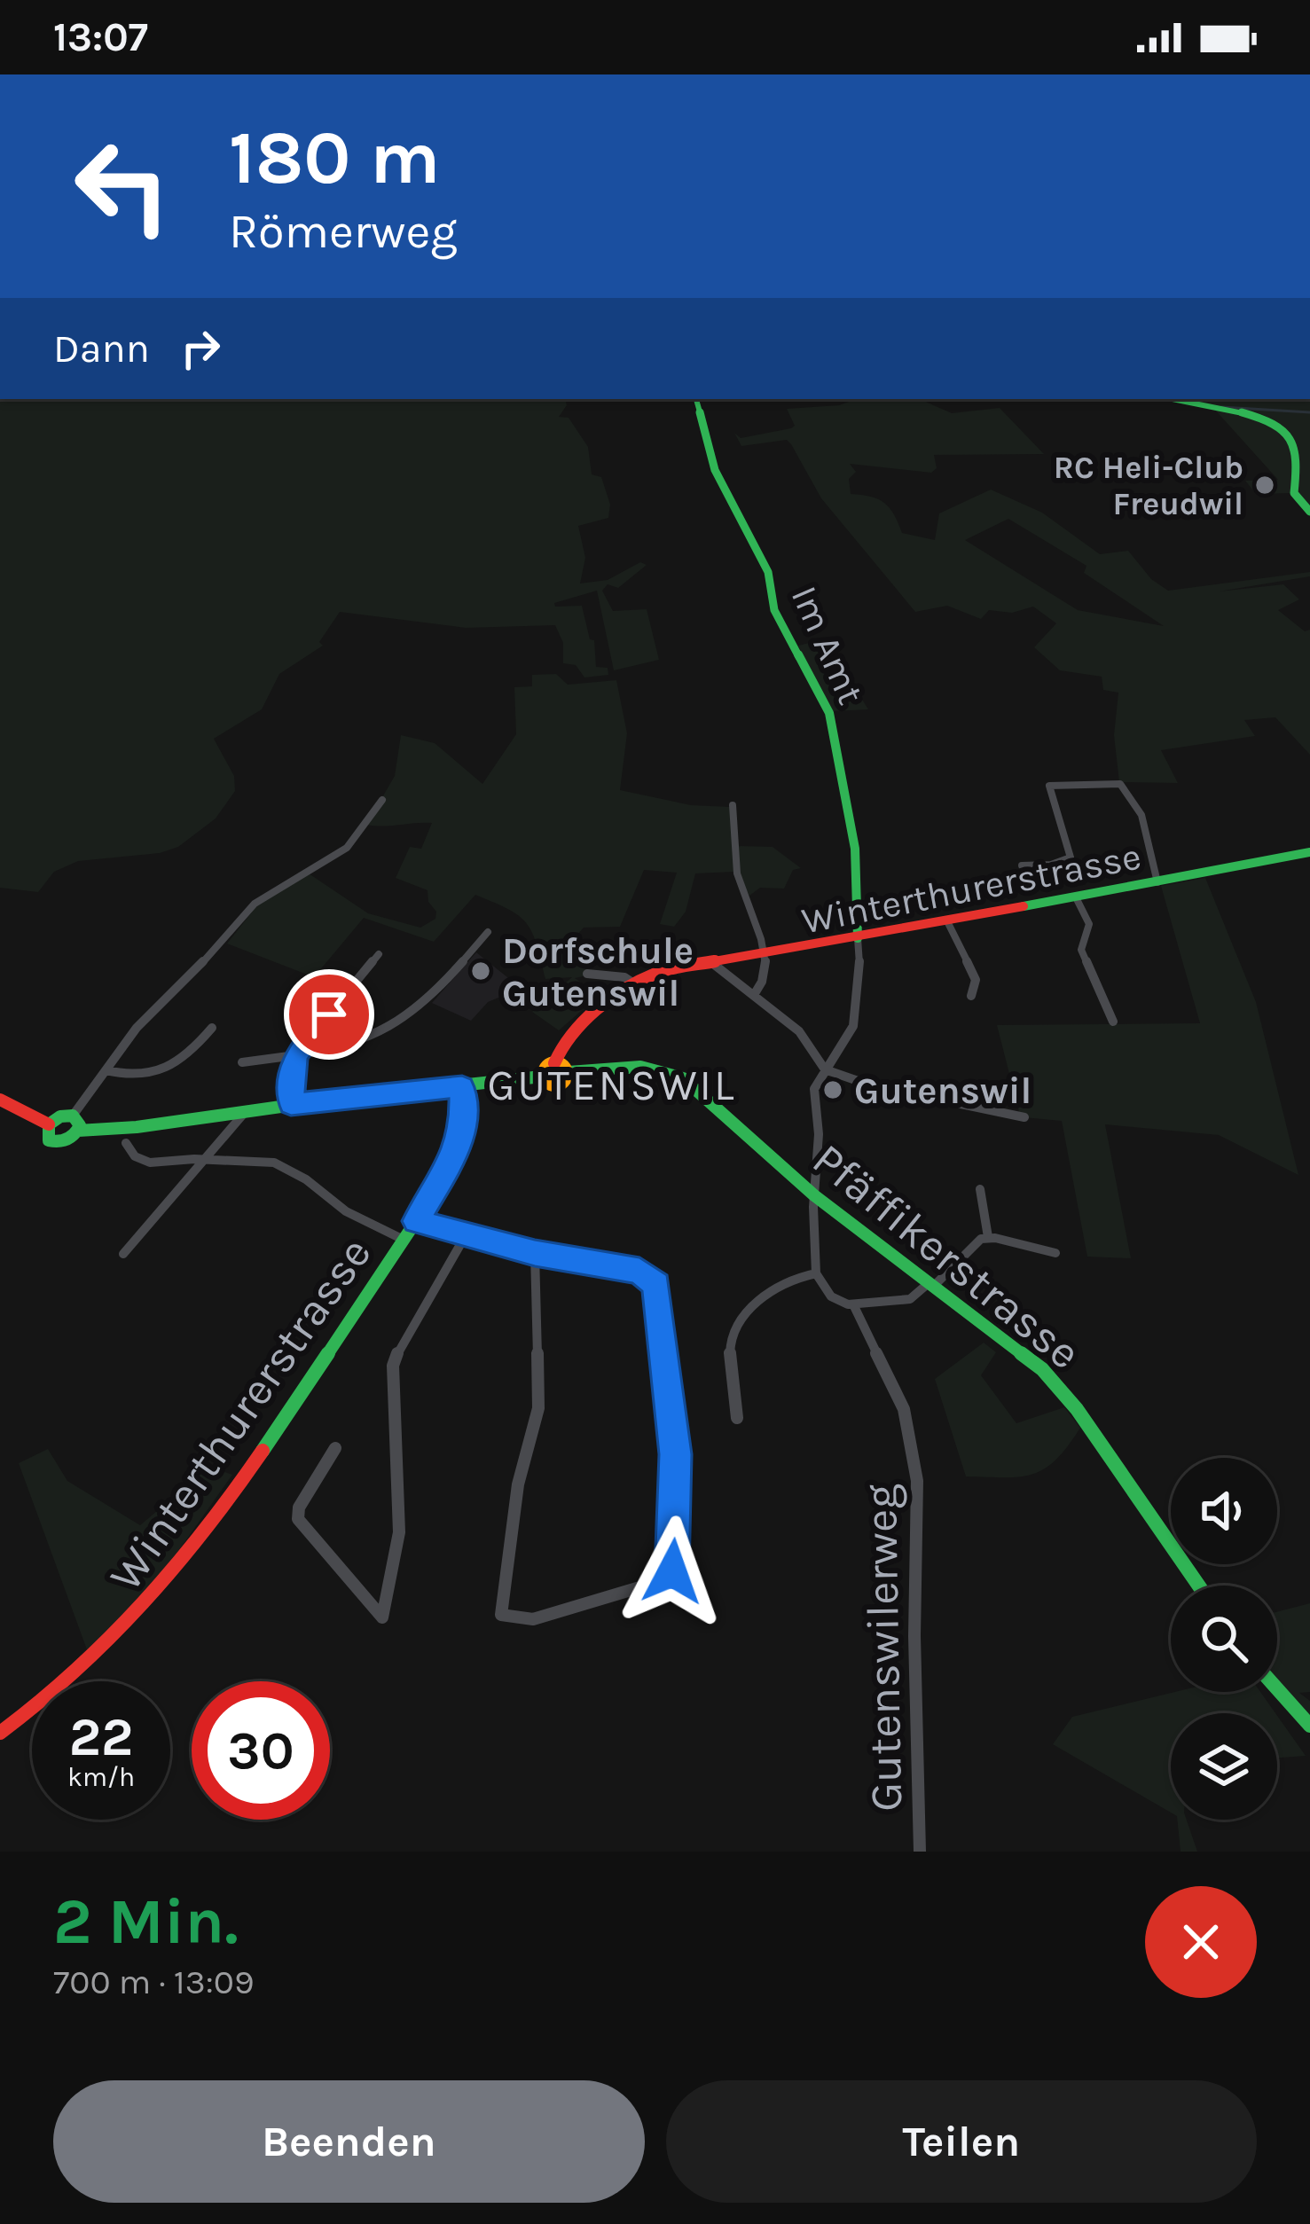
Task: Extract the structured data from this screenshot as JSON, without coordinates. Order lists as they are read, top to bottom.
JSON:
{
  "streets": {
    "main road": ["Im Amt", "Winterthurerstrasse", "Pfäffikerstrasse"],
    "street": ["Gutenswilerweg"]
  },
  "crossings": [
    ["Im Amt", "Winterthurerstrasse"],
    ["Winterthurerstrasse", "Pfäffikerstrasse"]
  ],
  "districts": ["GUTENSWIL"],
  "places": ["RC Heli-Club Freudwil", "Dorfschule Gutenswil", "Gutenswil"],
  "page": {
    "status": "13:07",
    "turn": ["180 m", "Römerweg"],
    "then": "Dann",
    "speed": "22 km/h",
    "limit": "30",
    "heading": ["2 Min.", "700 m · 13:09"],
    "buttons": ["Beenden", "Teilen"]
  }
}
